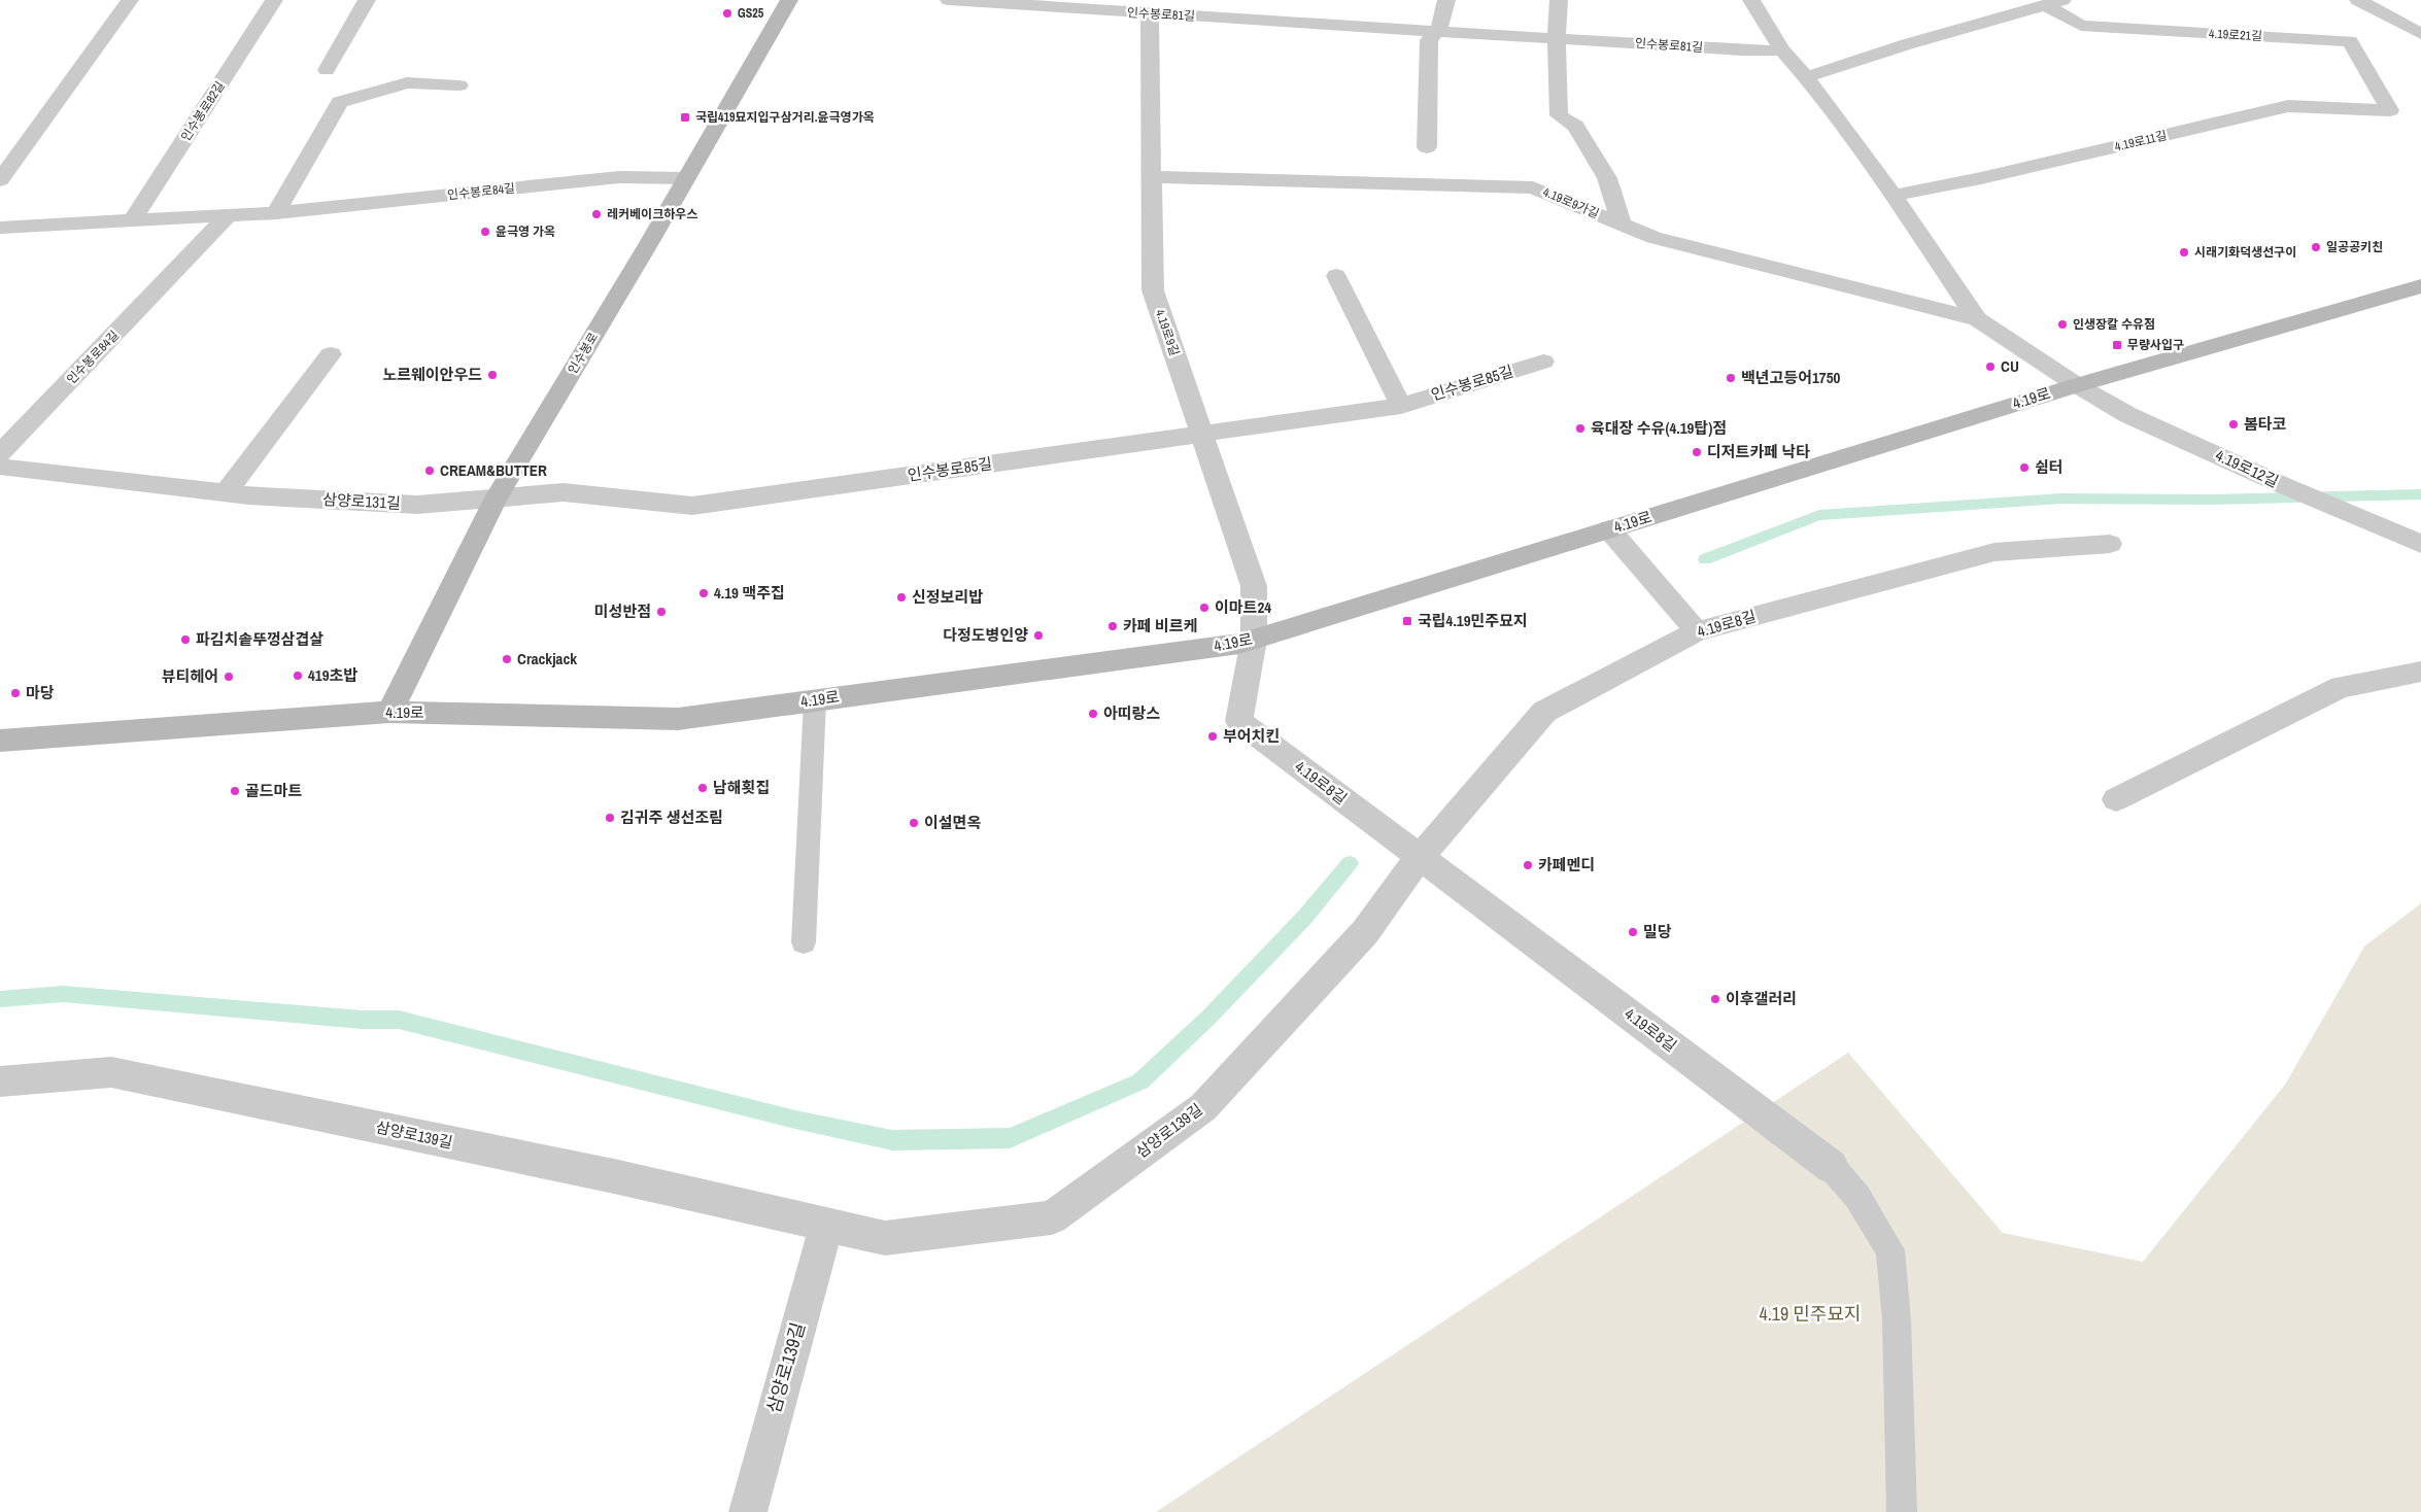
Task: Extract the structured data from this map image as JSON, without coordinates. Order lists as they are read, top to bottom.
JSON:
{
  "streets": {
    "street": [
      "인수봉로81길",
      "4.19로21길",
      "인수봉로82길",
      "4.19로11길",
      "인수봉로84길",
      "4.19로9가길",
      "4.19로9길",
      "인수봉로",
      "인수봉로85길",
      "4.19로",
      "4.19로12길",
      "삼양로131길",
      "4.19로8길",
      "삼양로139길"
    ]
  },
  "crossings": [
    ["인수봉로81길", "4.19로9길"],
    ["4.19로21길", "4.19로11길"],
    ["인수봉로82길", "인수봉로84길"],
    ["인수봉로84길", "인수봉로"],
    ["4.19로9가길", "4.19로9길"],
    ["4.19로9길", "인수봉로85길"],
    ["4.19로9길", "4.19로"],
    ["4.19로9길", "4.19로8길"],
    ["인수봉로", "인수봉로85길"],
    ["인수봉로", "4.19로"],
    ["인수봉로", "삼양로131길"],
    ["인수봉로85길", "삼양로131길"],
    ["4.19로", "4.19로12길"],
    ["4.19로", "4.19로8길"],
    ["4.19로8길", "삼양로139길"]
  ],
  "parks": ["4.19 민주묘지"],
  "places": {
    "other": [
      "GS25",
      "레커베이크하우스",
      "윤극영 가옥",
      "일공공키친",
      "시래기화덕생선구이",
      "인생장칼 수유점",
      "CU",
      "노르웨이안우드",
      "백년고등어1750",
      "봄타코",
      "육대장 수유(4.19탑)점",
      "디저트카페 낙타",
      "쉼터",
      "CREAM&BUTTER",
      "4.19 맥주집",
      "신정보리밥",
      "이마트24",
      "미성반점",
      "카페 비르케",
      "다정도병인양",
      "파김치솥뚜껑삼겹살",
      "Crackjack",
      "419초밥",
      "뷰티헤어",
      "마당",
      "아띠랑스",
      "부어치킨",
      "남해횟집",
      "골드마트",
      "김귀주 생선조림",
      "이설면옥",
      "카페멘디",
      "밀당",
      "이후갤러리"
    ],
    "transit": ["국립419묘지입구삼거리.윤극영가옥", "무량사입구", "국립4.19민주묘지"]
  }
}
